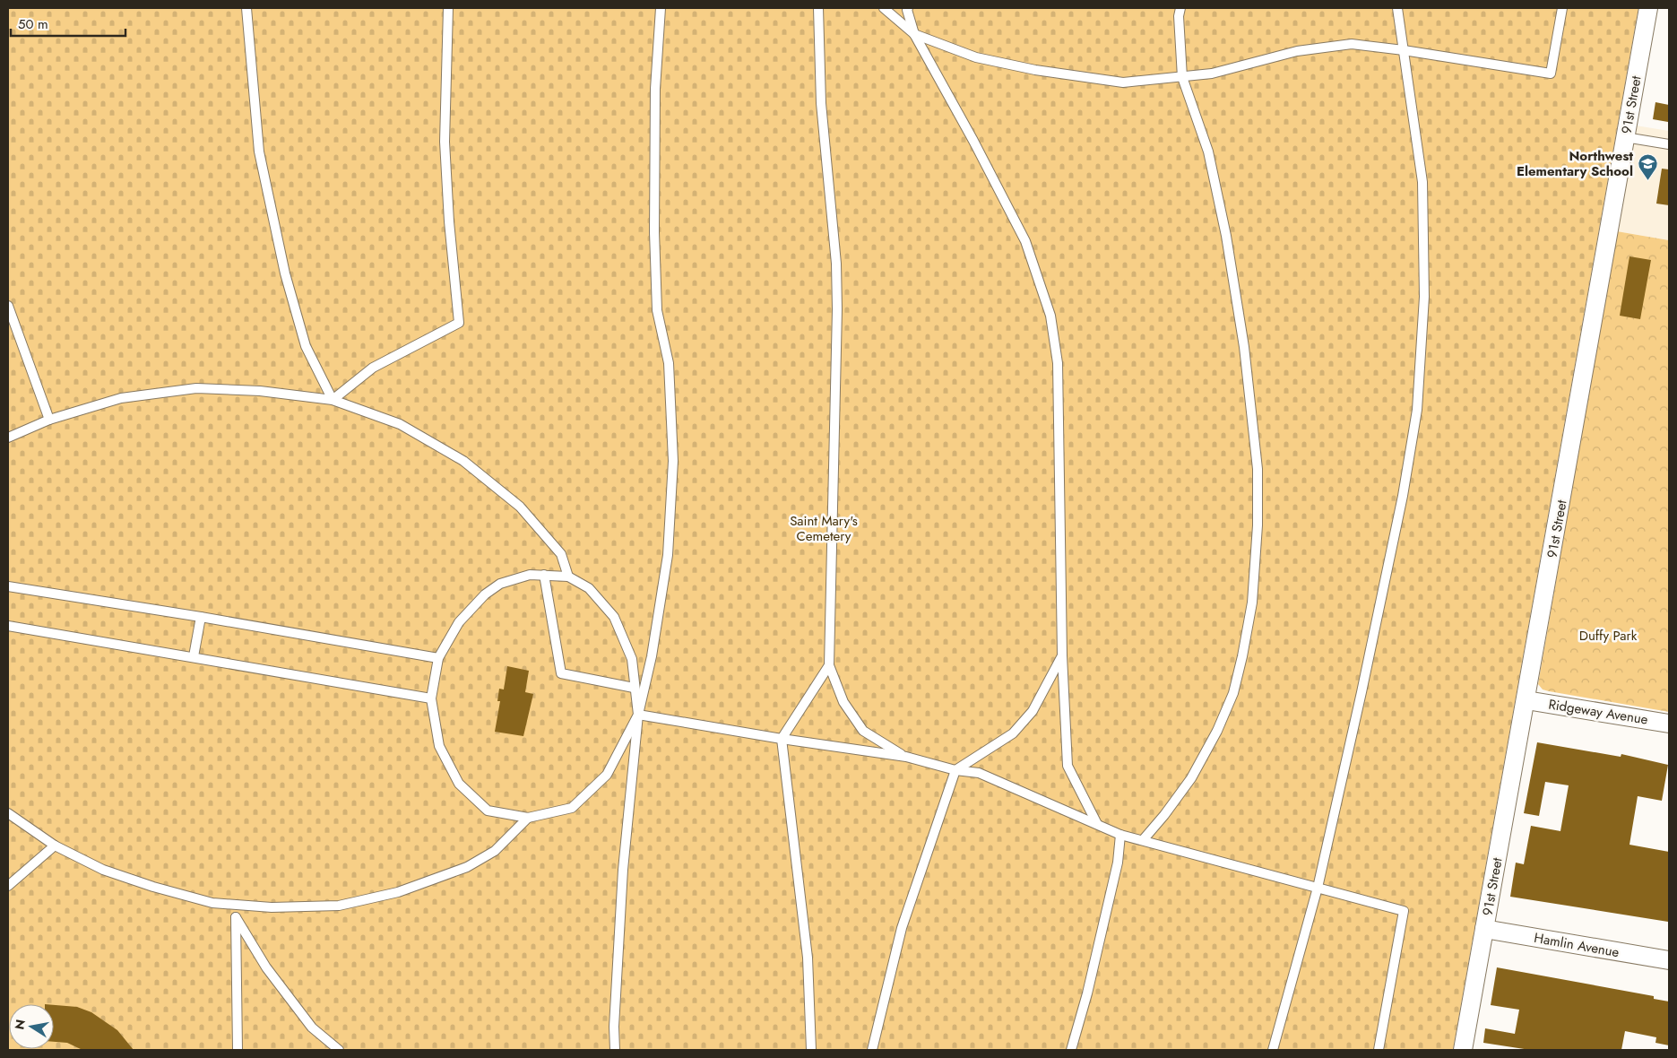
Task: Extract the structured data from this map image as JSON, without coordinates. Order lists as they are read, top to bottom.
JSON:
{
  "streets": {
    "street": ["91st Street", "Ridgeway Avenue", "Hamlin Avenue"]
  },
  "crossings": [
    ["91st Street", "Ridgeway Avenue"],
    ["91st Street", "Hamlin Avenue"]
  ],
  "parks": ["Saint Mary's Cemetery", "Duffy Park"],
  "places": {
    "school or university": ["Northwest Elementary School"]
  },
  "scale_bar": "50 m",
  "north": "left"
}
